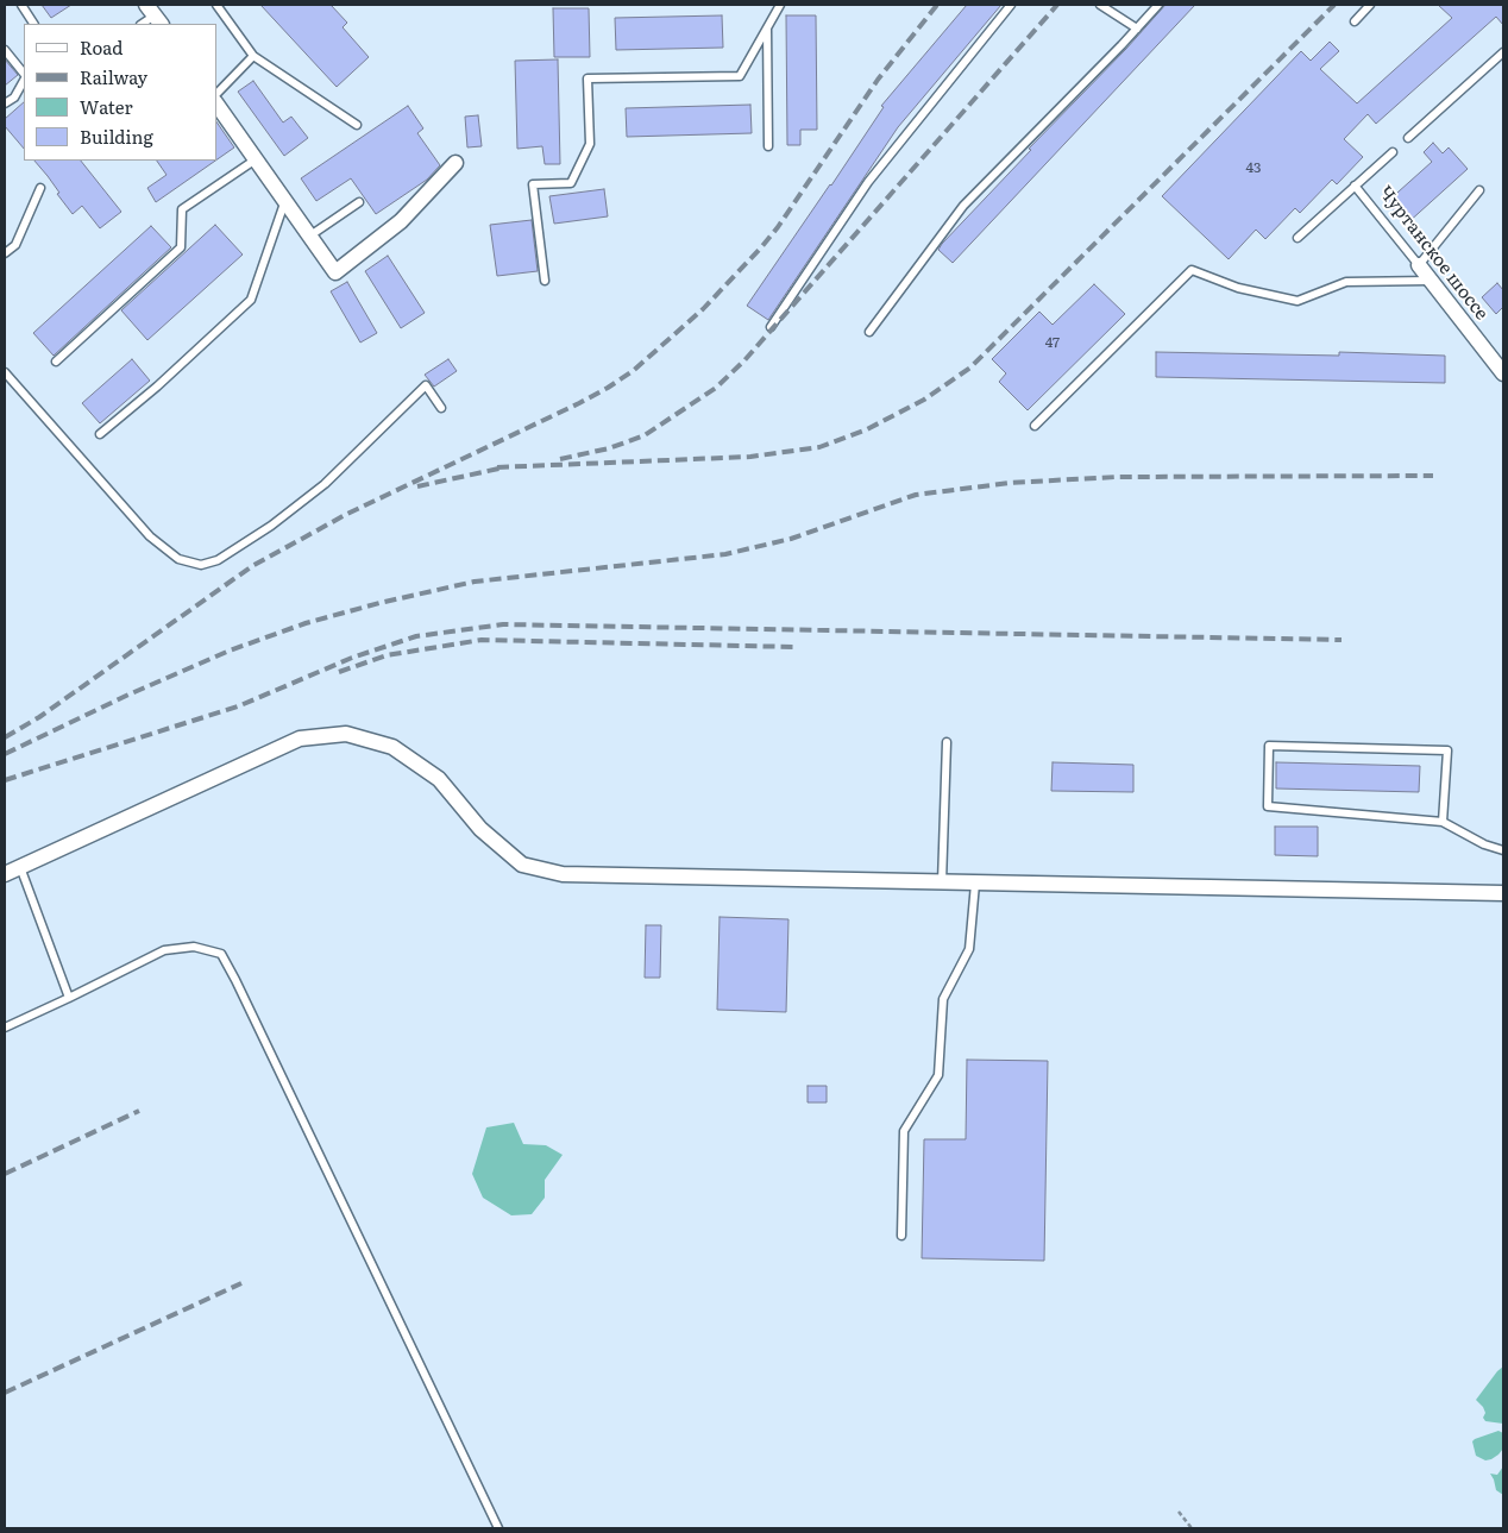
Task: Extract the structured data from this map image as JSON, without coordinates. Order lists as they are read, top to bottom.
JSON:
{
  "streets": {
    "street": ["Чуртанское шоссе"]
  },
  "house_numbers": ["43", "47"],
  "legend": [
    "Road",
    "Railway",
    "Water",
    "Building"
  ]
}
